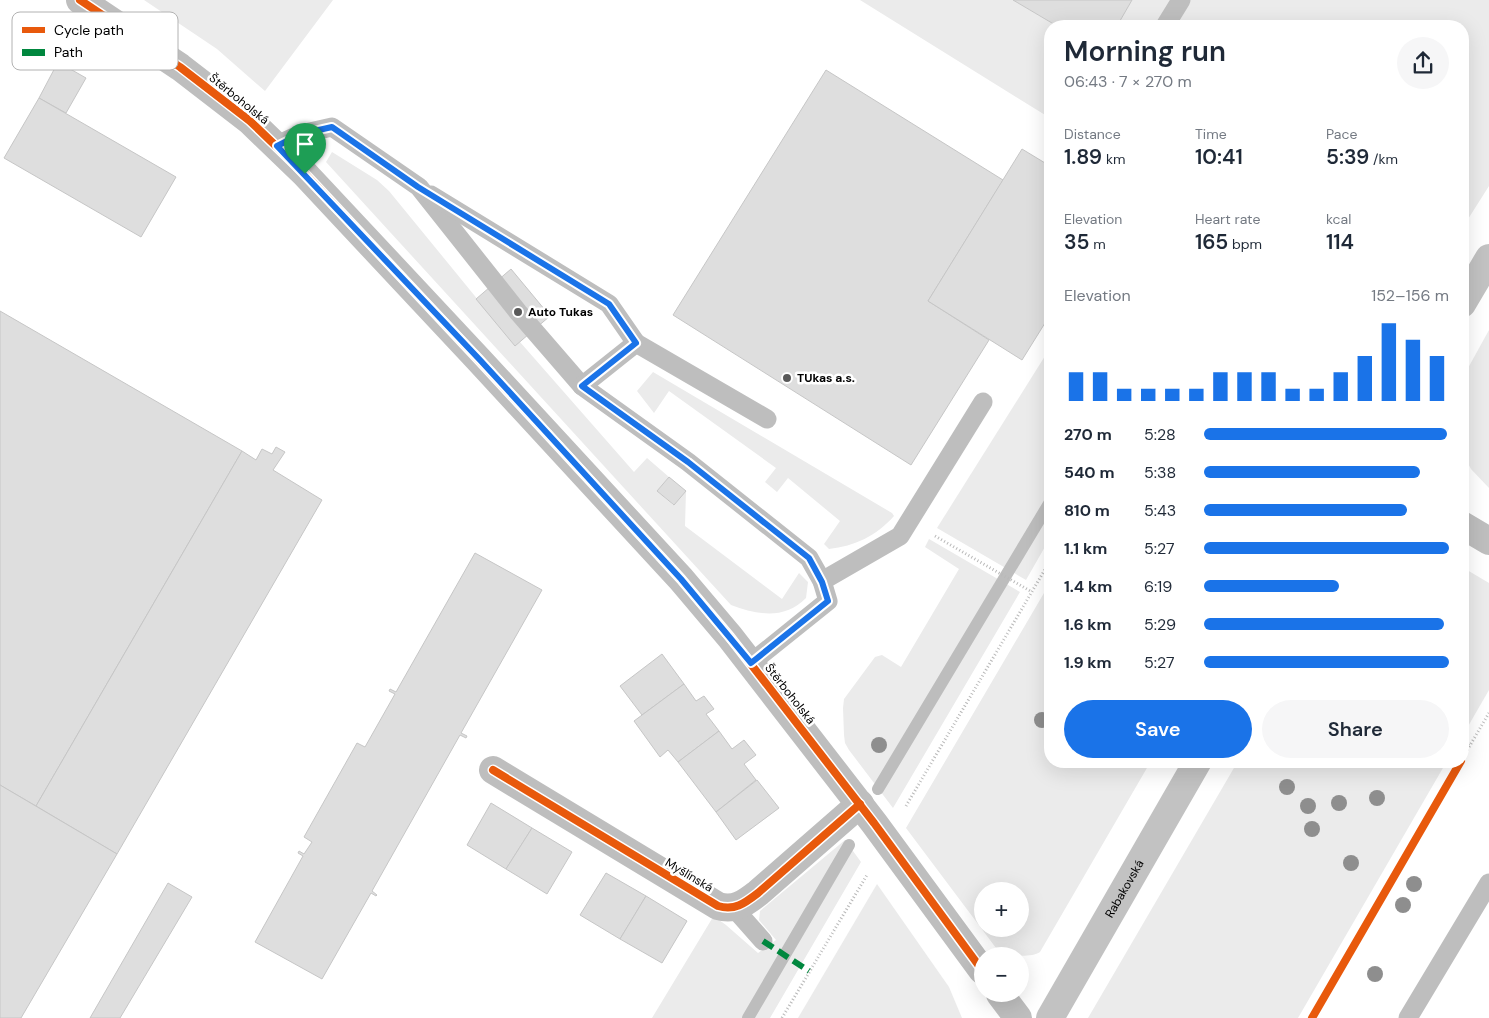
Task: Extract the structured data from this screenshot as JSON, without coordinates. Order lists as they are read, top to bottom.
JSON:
{
  "streets": {
    "main road": ["Rabakovská"],
    "street": ["Štěrboholská", "Myšlínská"]
  },
  "places": ["Auto Tukas", "TUkas a.s."],
  "legend": ["Cycle path", "Path"],
  "page": {
    "heading": ["Morning run", "06:43 · 7 × 270 m"],
    "stats": [
      ["Distance", "1.89 km"],
      ["Time", "10:41"],
      ["Pace", "5:39 /km"],
      ["Elevation", "35 m"],
      ["Heart rate", "165 bpm"],
      ["kcal", "114"]
    ],
    "chart": ["Elevation", "152–156 m"],
    "list": [
      {
        "name": "270 m",
        "note": "5:28"
      },
      {
        "name": "540 m",
        "note": "5:38"
      },
      {
        "name": "810 m",
        "note": "5:43"
      },
      {
        "name": "1.1 km",
        "note": "5:27"
      },
      {
        "name": "1.4 km",
        "note": "6:19"
      },
      {
        "name": "1.6 km",
        "note": "5:29"
      },
      {
        "name": "1.9 km",
        "note": "5:27"
      }
    ],
    "buttons": ["Save", "Share"],
    "map_buttons": ["+", "−"]
  }
}
